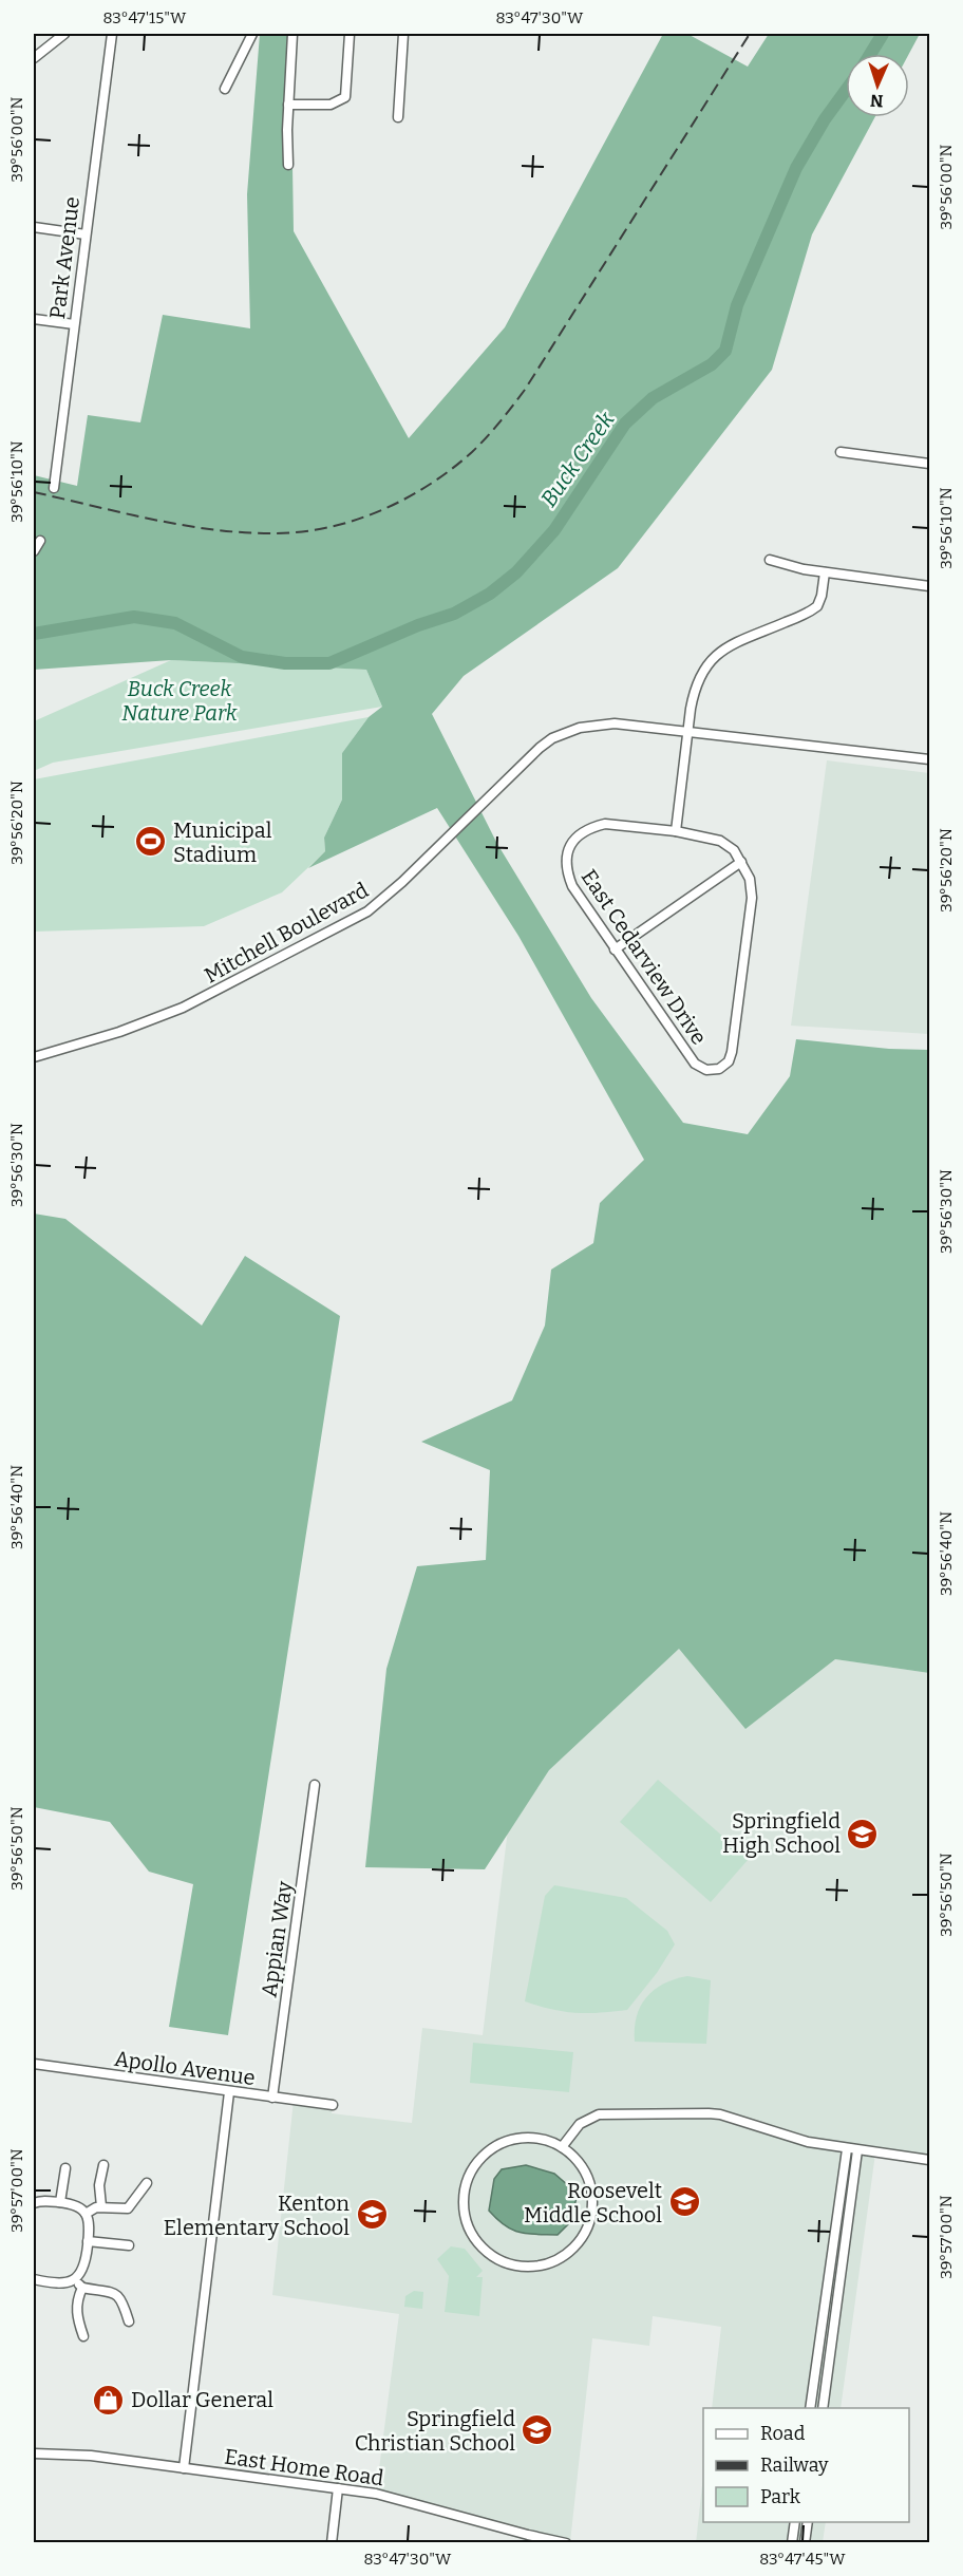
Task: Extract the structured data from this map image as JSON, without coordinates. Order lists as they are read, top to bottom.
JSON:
{
  "streets": {
    "street": [
      "Park Avenue",
      "Mitchell Boulevard",
      "East Cedarview Drive",
      "Appian Way",
      "Apollo Avenue",
      "East Home Road"
    ]
  },
  "crossings": [
    ["Appian Way", "Apollo Avenue"]
  ],
  "water": ["Buck Creek"],
  "parks": ["Buck Creek Nature Park"],
  "places": {
    "sports": ["Municipal Stadium"],
    "school or university": [
      "Springfield High School",
      "Roosevelt Middle School",
      "Kenton Elementary School",
      "Springfield Christian School"
    ],
    "shop": ["Dollar General"]
  },
  "legend": ["Road", "Railway", "Park"],
  "north": "bottom",
  "coordinates": [
    "83°47'15\"W",
    "83°47'30\"W",
    "39°56'00\"N",
    "39°56'10\"N",
    "39°56'20\"N",
    "39°56'30\"N",
    "39°56'40\"N",
    "39°56'50\"N",
    "39°57'00\"N",
    "83°47'45\"W"
  ]
}
